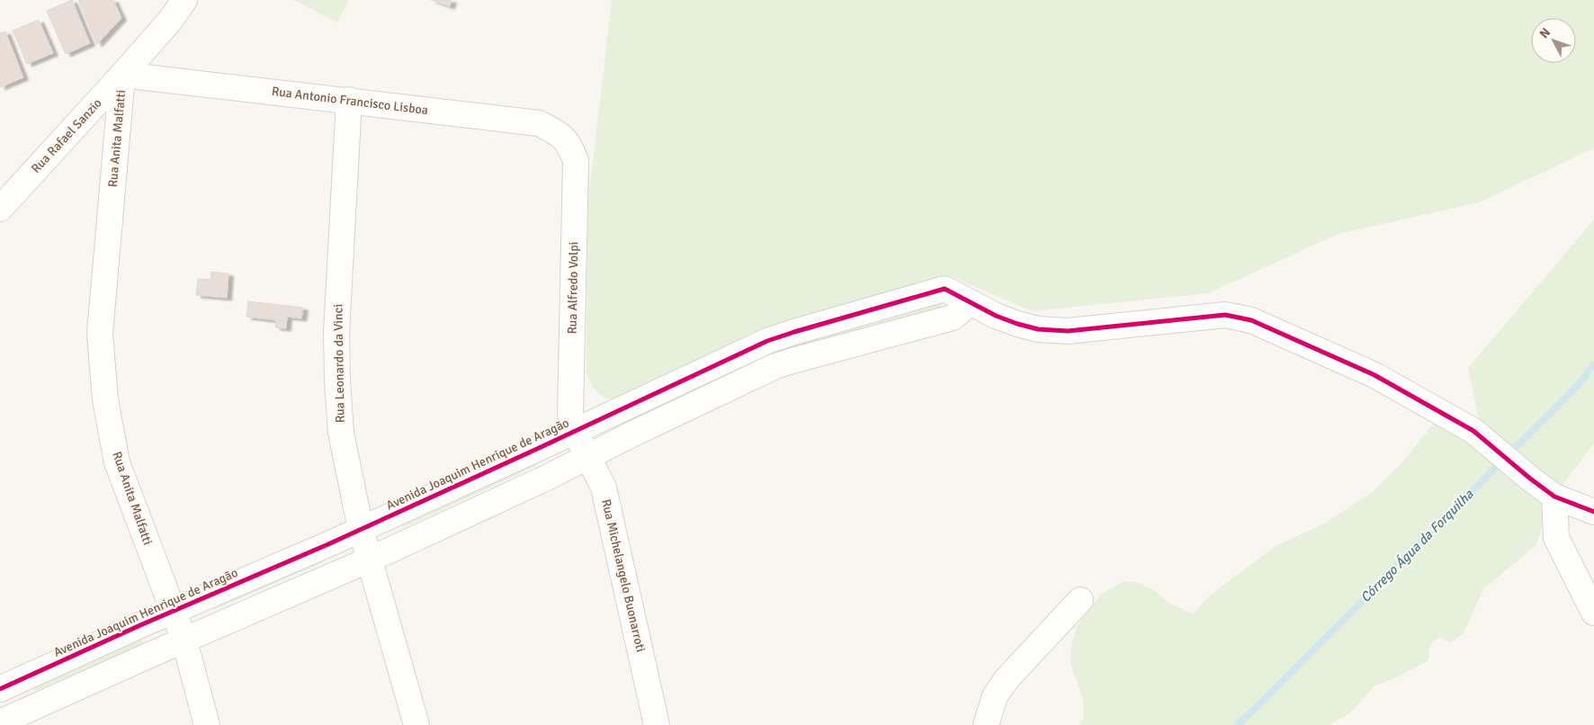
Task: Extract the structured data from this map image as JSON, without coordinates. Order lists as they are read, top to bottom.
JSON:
{
  "streets": {
    "street": [
      "Rua Antonio Francisco Lisboa",
      "Rua Rafael Sanzio",
      "Rua Anita Malfatti",
      "Rua Alfredo Volpi",
      "Rua Leonardo da Vinci",
      "Avenida Joaquim Henrique de Aragão",
      "Rua Michelangelo Buonarroti"
    ]
  },
  "crossings": [
    ["Rua Antonio Francisco Lisboa", "Rua Rafael Sanzio"],
    ["Rua Antonio Francisco Lisboa", "Rua Anita Malfatti"],
    ["Rua Antonio Francisco Lisboa", "Rua Alfredo Volpi"],
    ["Rua Antonio Francisco Lisboa", "Rua Leonardo da Vinci"],
    ["Rua Rafael Sanzio", "Rua Anita Malfatti"],
    ["Rua Anita Malfatti", "Avenida Joaquim Henrique de Aragão"],
    ["Rua Alfredo Volpi", "Avenida Joaquim Henrique de Aragão"],
    ["Rua Alfredo Volpi", "Rua Michelangelo Buonarroti"],
    ["Rua Leonardo da Vinci", "Avenida Joaquim Henrique de Aragão"],
    ["Avenida Joaquim Henrique de Aragão", "Rua Michelangelo Buonarroti"]
  ],
  "water": ["Córrego Água da Forquilha"],
  "north": "top left"
}
